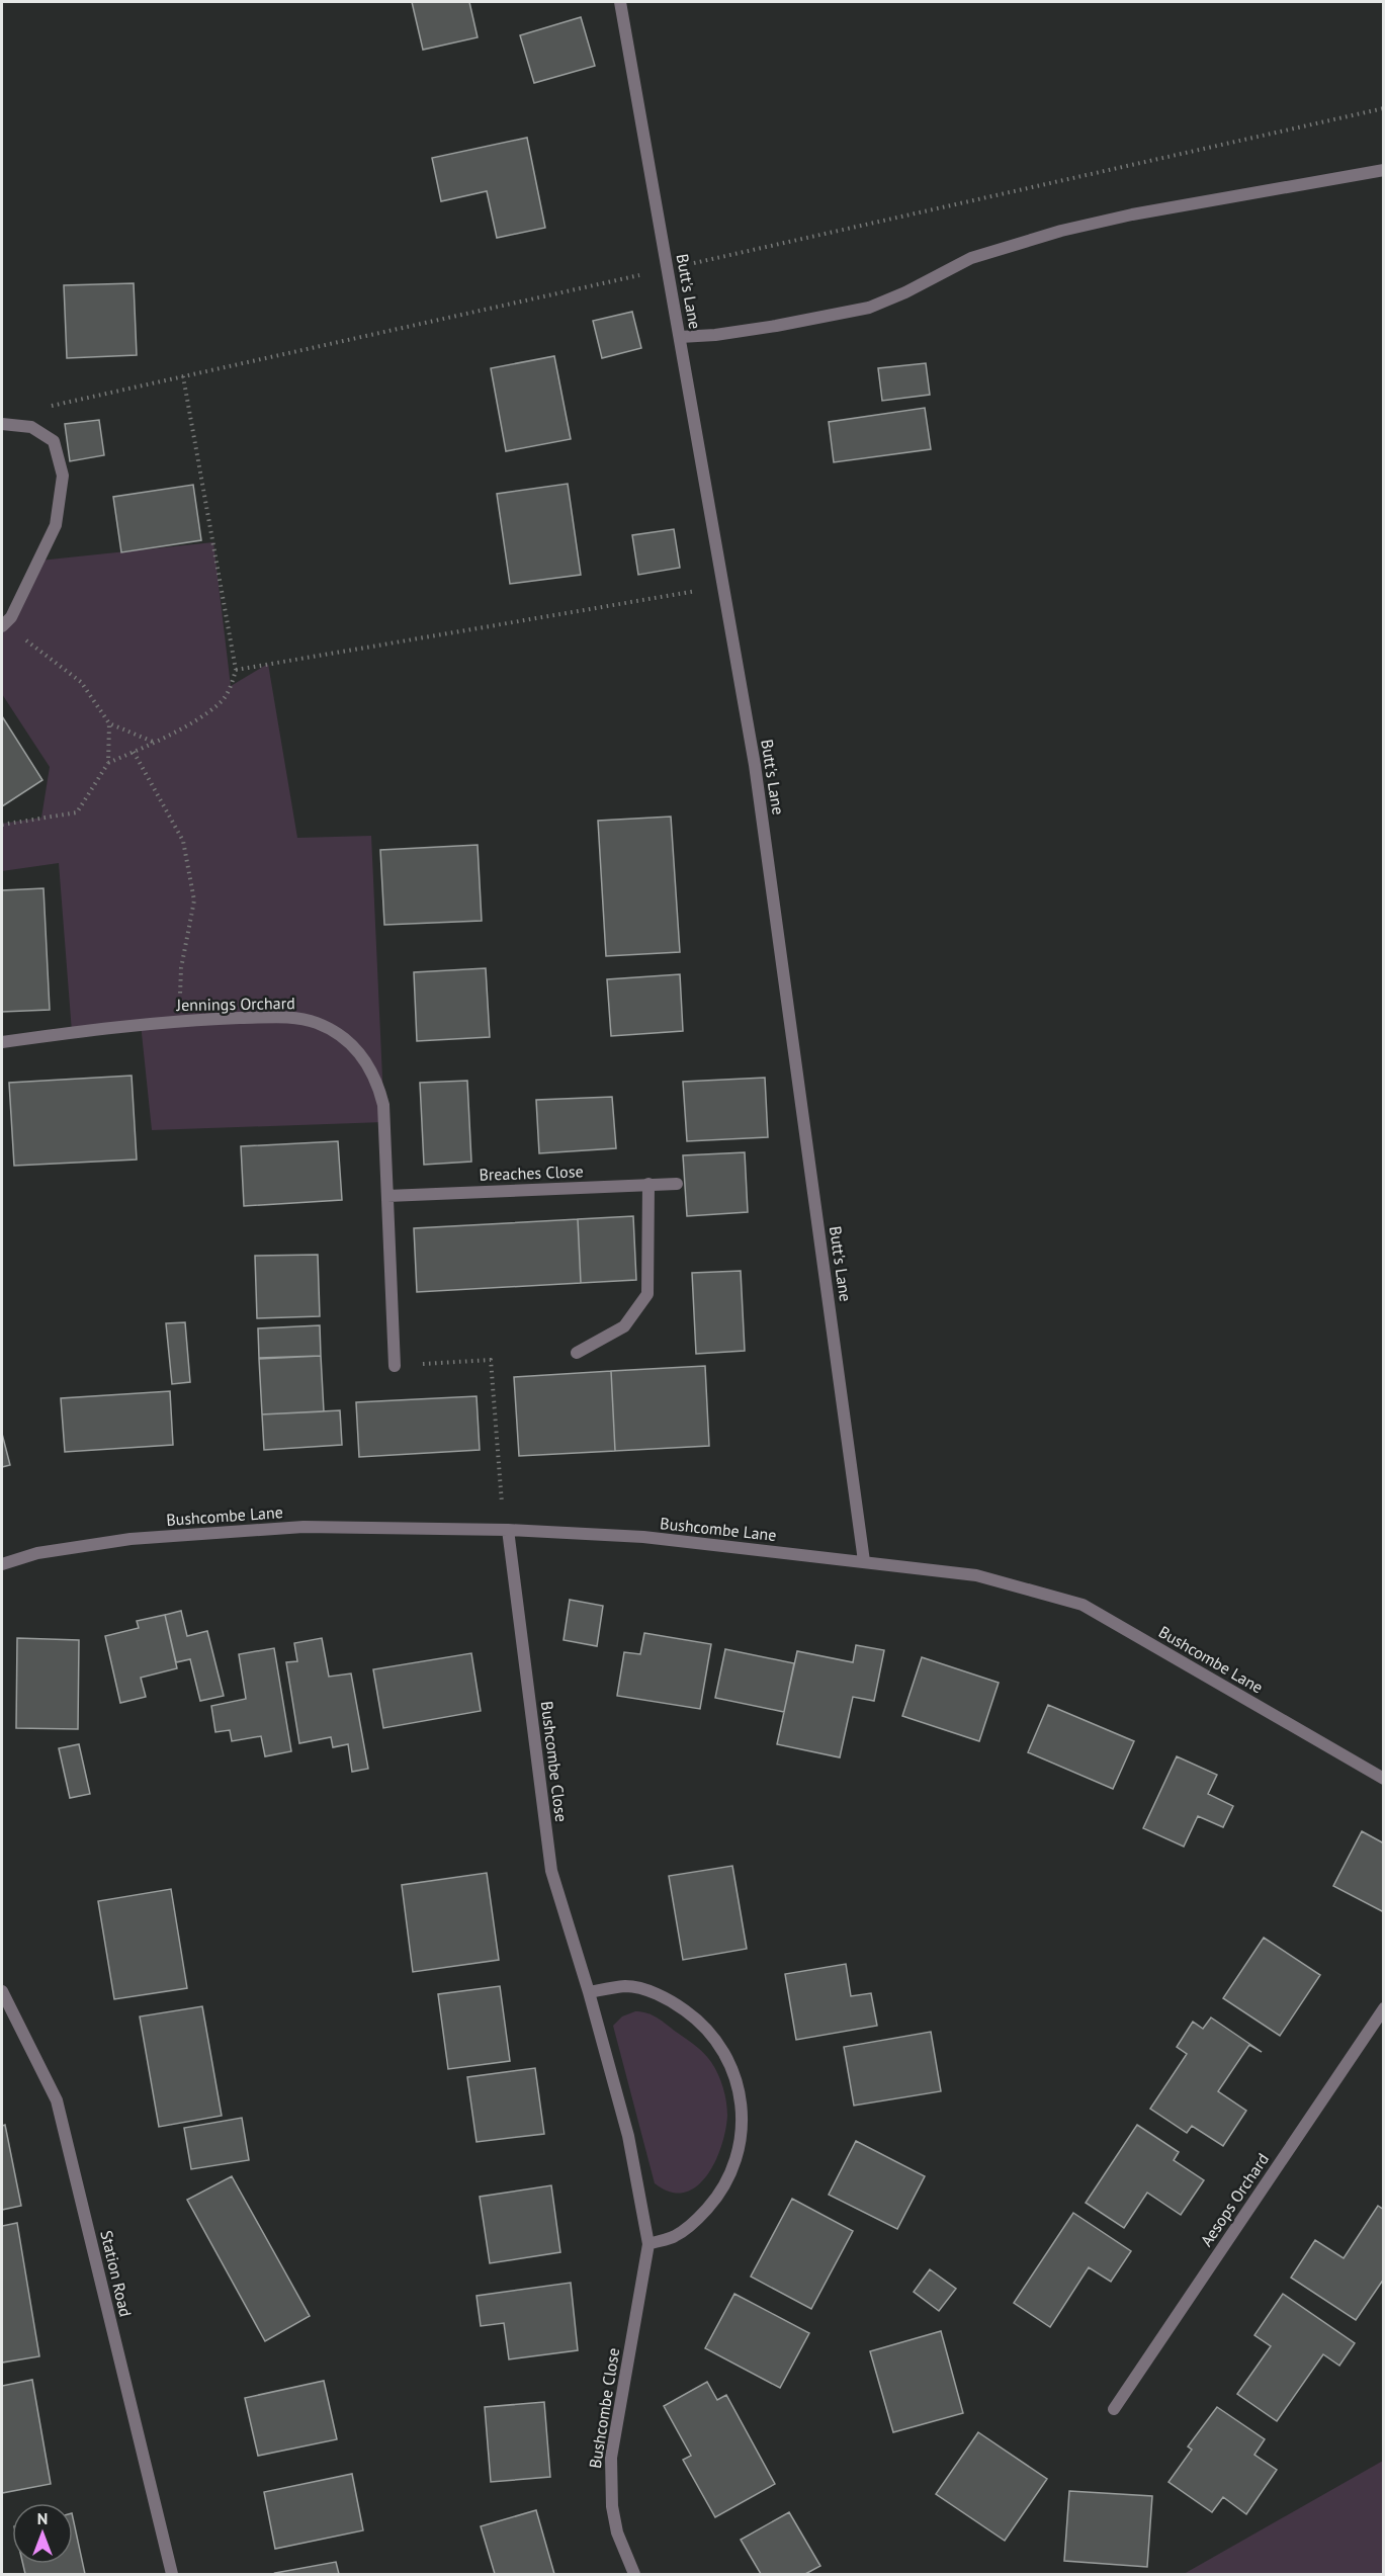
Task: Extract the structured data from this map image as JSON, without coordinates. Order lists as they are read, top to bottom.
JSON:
{
  "streets": {
    "street": [
      "Butt's Lane",
      "Jennings Orchard",
      "Breaches Close",
      "Bushcombe Lane",
      "Bushcombe Close",
      "Aesops Orchard",
      "Station Road"
    ]
  },
  "crossings": [
    ["Butt's Lane", "Bushcombe Lane"],
    ["Jennings Orchard", "Breaches Close"],
    ["Bushcombe Lane", "Bushcombe Close"]
  ],
  "north": "top"
}
